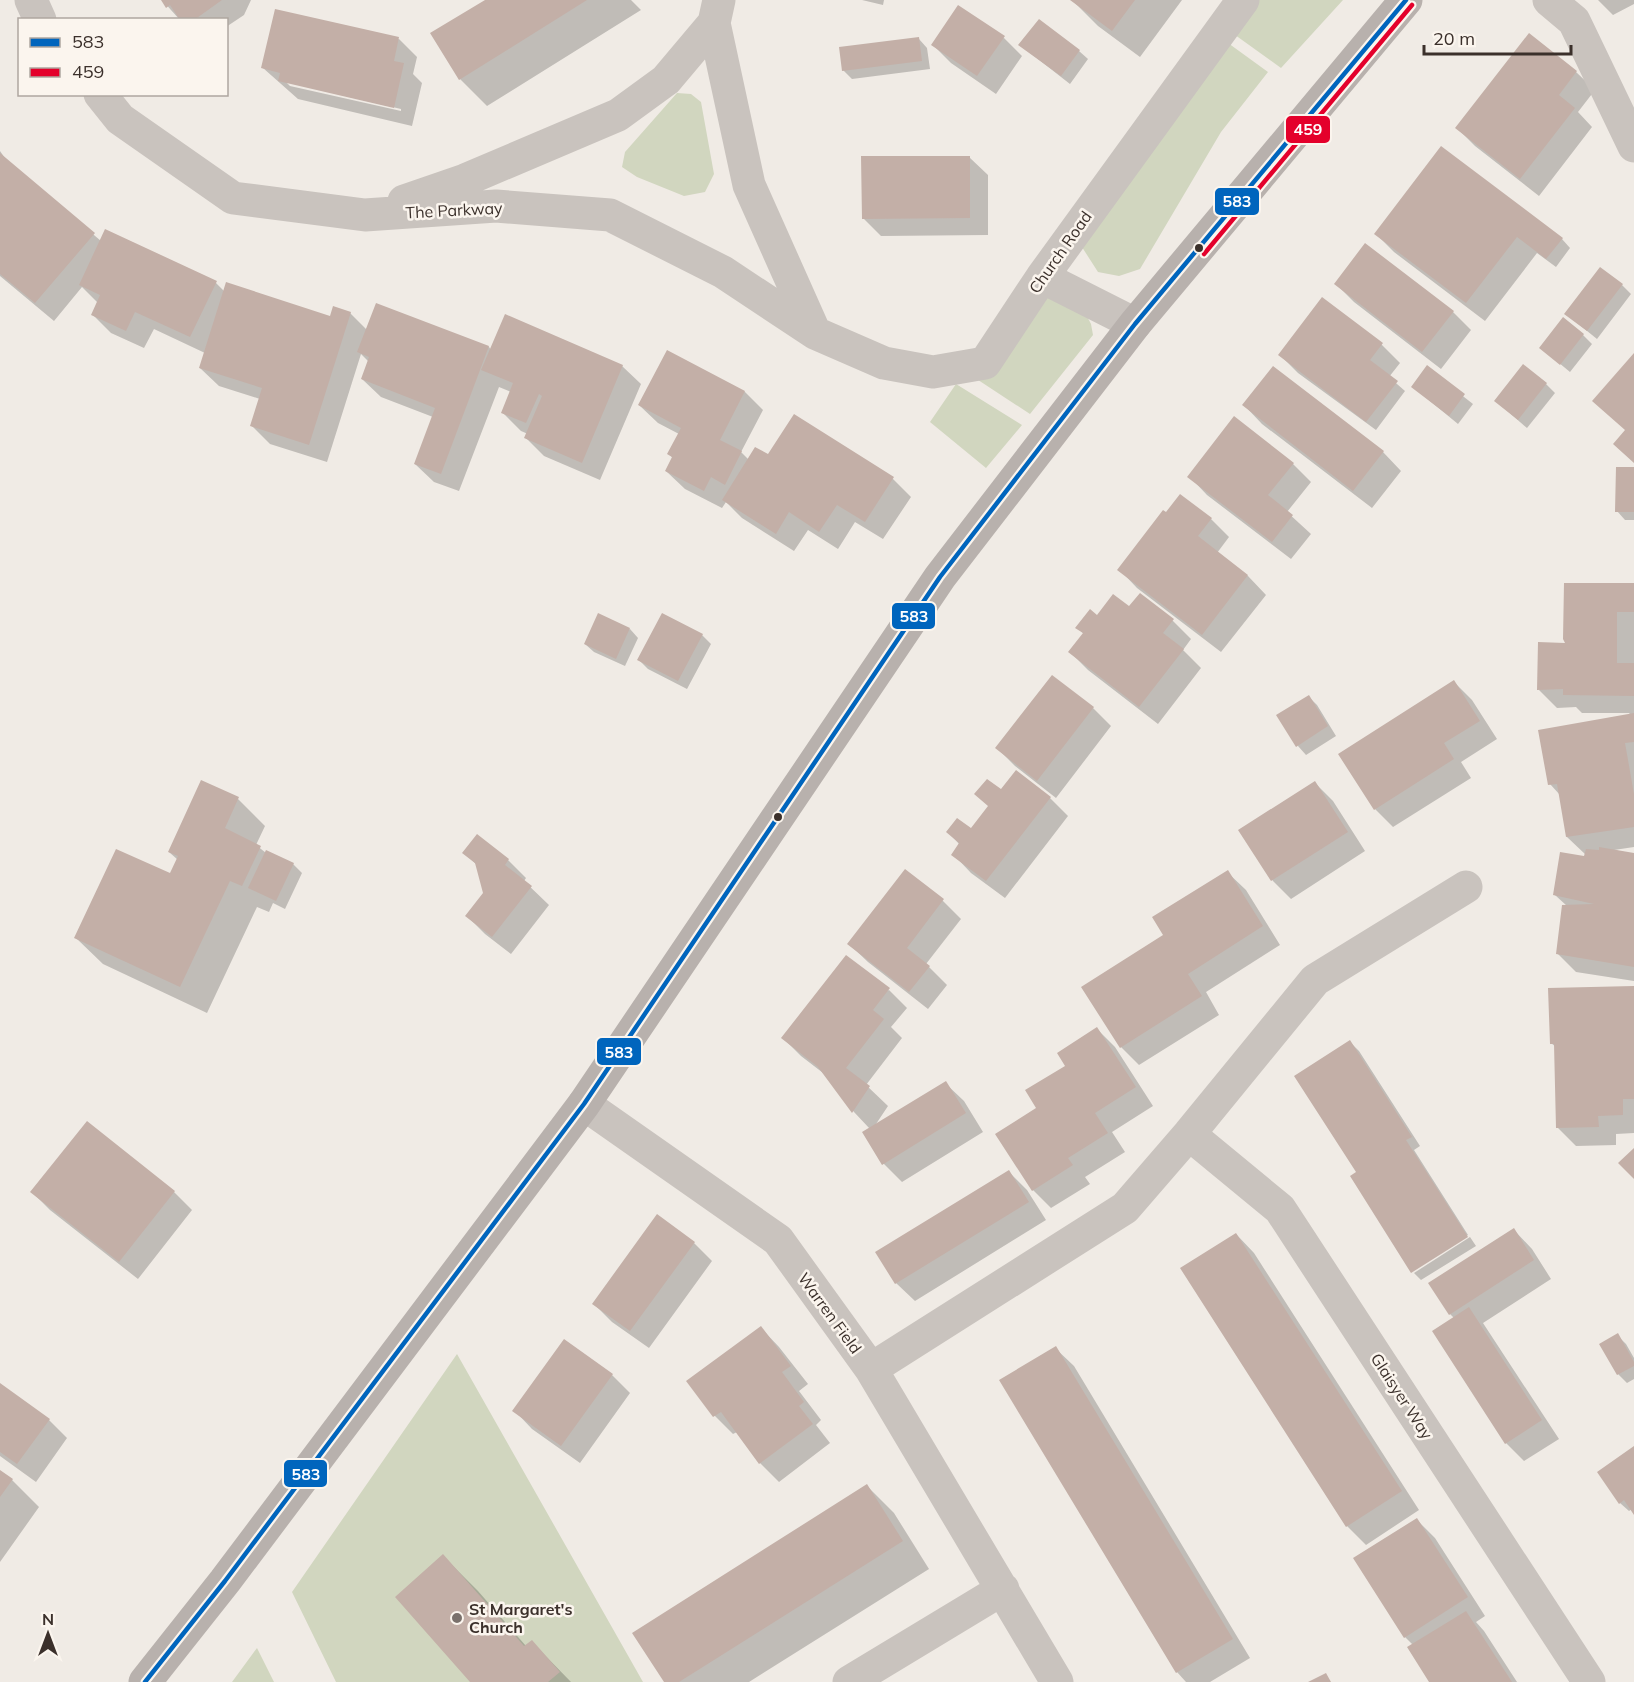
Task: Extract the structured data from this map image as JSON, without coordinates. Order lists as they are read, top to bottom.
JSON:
{
  "streets": {
    "street": [
      "The Parkway",
      "Church Road",
      "Warren Field",
      "Glaisyer Way"
    ]
  },
  "crossings": [
    ["The Parkway", "Church Road"]
  ],
  "places": ["St Margaret's Church"],
  "lines": ["transit line 583", "transit line 459"],
  "legend": ["583", "459"],
  "scale_bar": "20 m",
  "north": "top"
}
